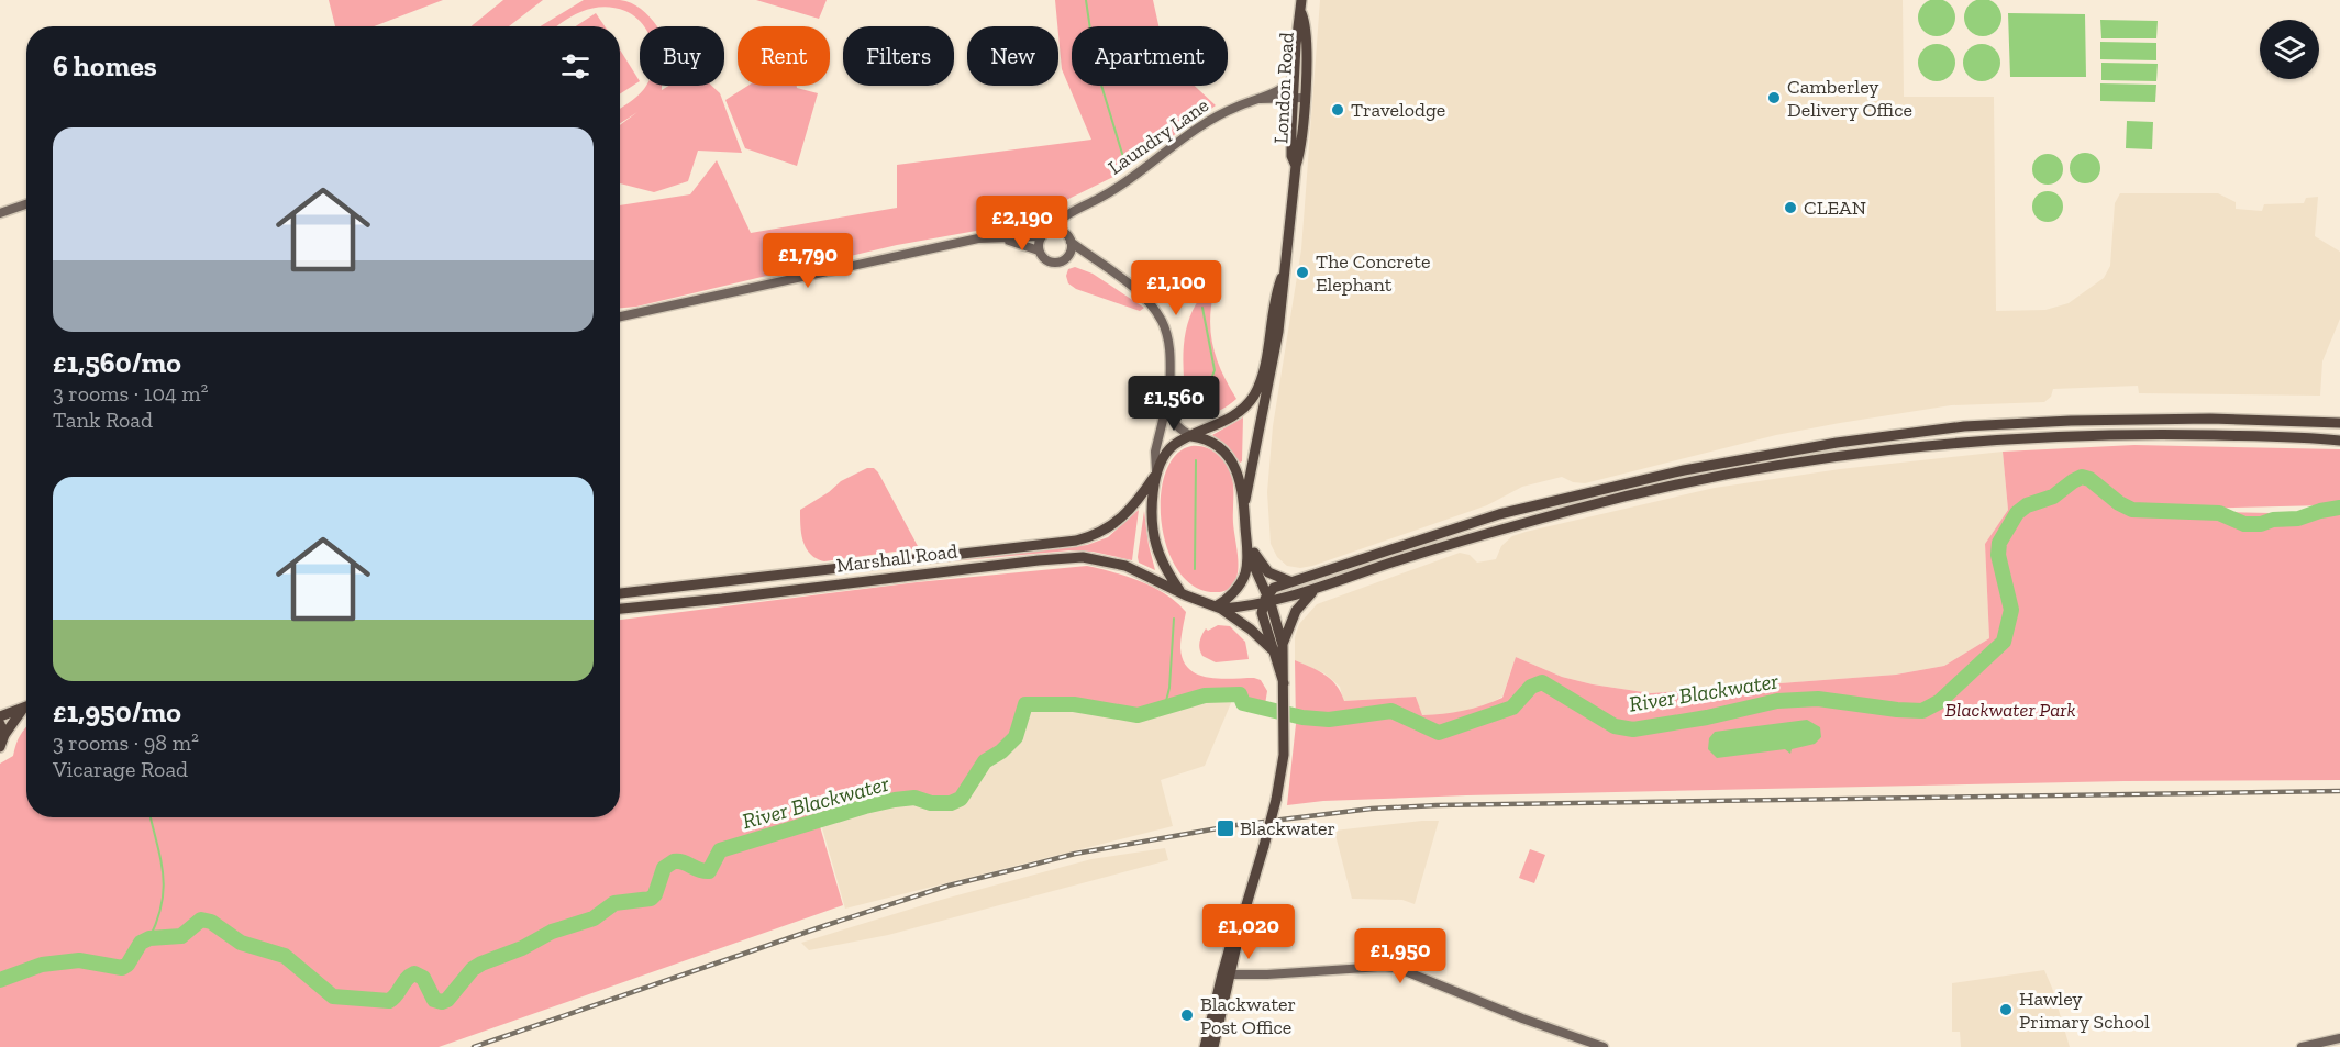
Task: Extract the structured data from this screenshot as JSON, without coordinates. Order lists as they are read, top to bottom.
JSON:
{
  "streets": {
    "main road": ["London Road", "Marshall Road"],
    "street": ["Laundry Lane"]
  },
  "crossings": [
    ["London Road", "Laundry Lane"],
    ["London Road", "Marshall Road"]
  ],
  "water": ["River Blackwater"],
  "parks": ["Blackwater Park"],
  "places": {
    "other": [
      "Camberley Delivery Office",
      "Travelodge",
      "CLEAN",
      "The Concrete Elephant",
      "Hawley Primary School",
      "Blackwater Post Office"
    ],
    "transit": ["Blackwater"]
  },
  "page": {
    "chip": [
      "Buy",
      "Rent",
      "Filters",
      "New",
      "Apartment"
    ],
    "heading": "6 homes",
    "list": [
      {
        "name": "£1,560/mo",
        "note": "3 rooms · 104 m² · Tank Road"
      },
      {
        "name": "£1,950/mo",
        "note": "3 rooms · 98 m² · Vicarage Road"
      }
    ],
    "price": [
      "£2,190",
      "£1,790",
      "£1,100",
      "£1,560",
      "£1,020",
      "£1,950"
    ]
  }
}
